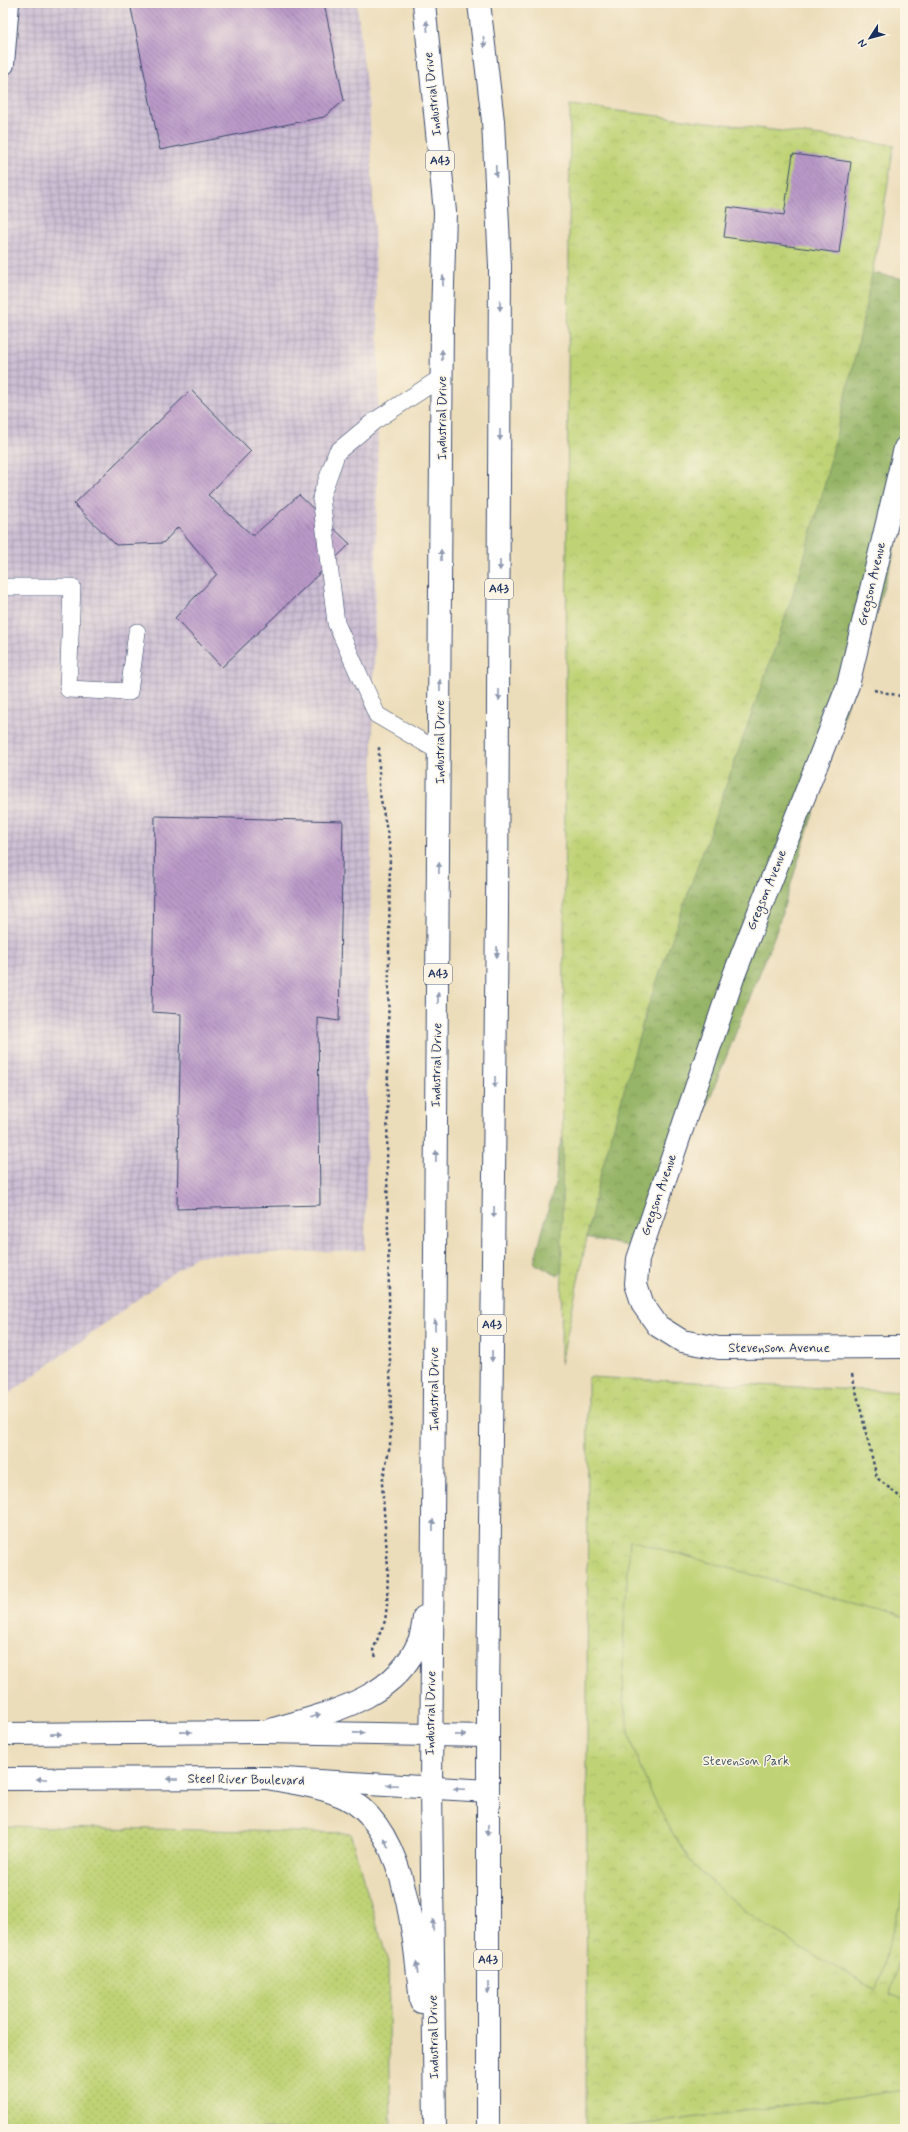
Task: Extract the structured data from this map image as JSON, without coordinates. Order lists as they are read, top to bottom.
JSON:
{
  "streets": {
    "main road": [
      "Industrial Drive",
      "A43",
      "Gregson Avenue",
      "Stevenson Avenue",
      "Steel River Boulevard"
    ]
  },
  "crossings": [
    ["Industrial Drive", "Steel River Boulevard"],
    ["A43", "Steel River Boulevard"],
    ["Gregson Avenue", "Stevenson Avenue"]
  ],
  "parks": ["Stevenson Park"],
  "north": "bottom left"
}
